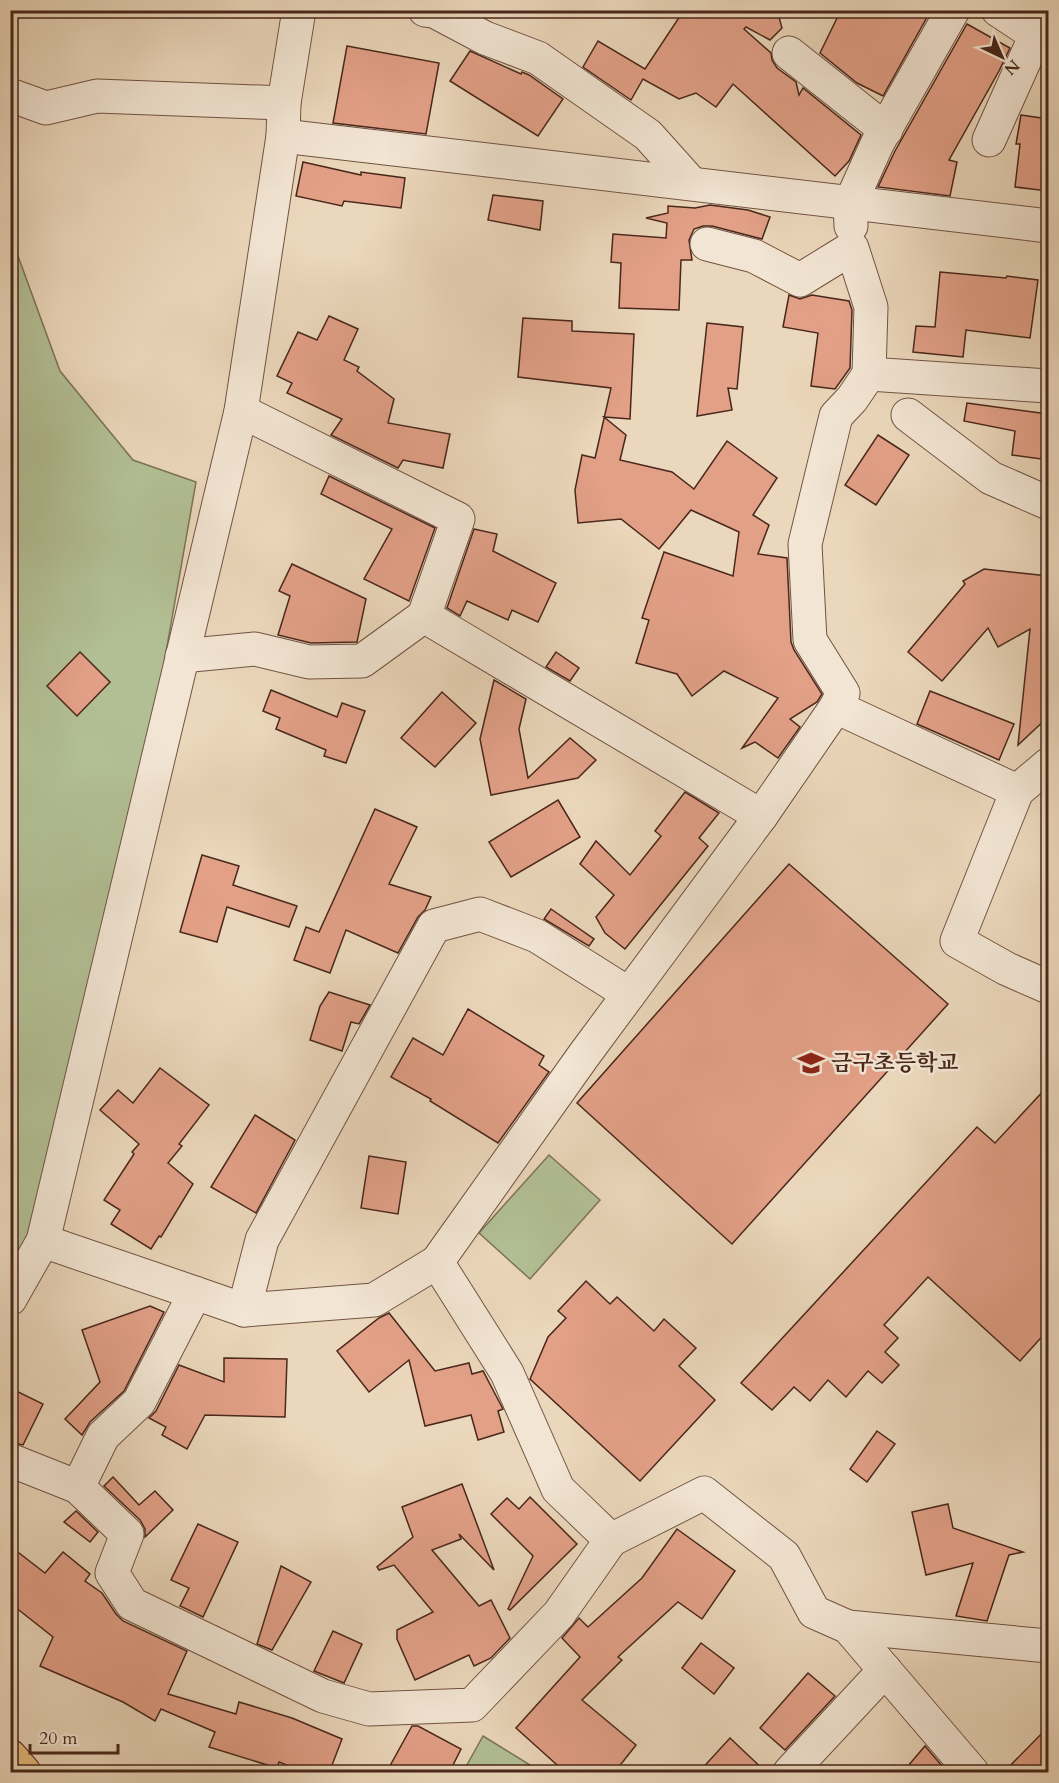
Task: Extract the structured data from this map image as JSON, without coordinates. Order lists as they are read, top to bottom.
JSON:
{
  "places": {
    "school or university": ["금구초등학교"]
  },
  "scale_bar": "20 m",
  "north": "bottom right"
}
